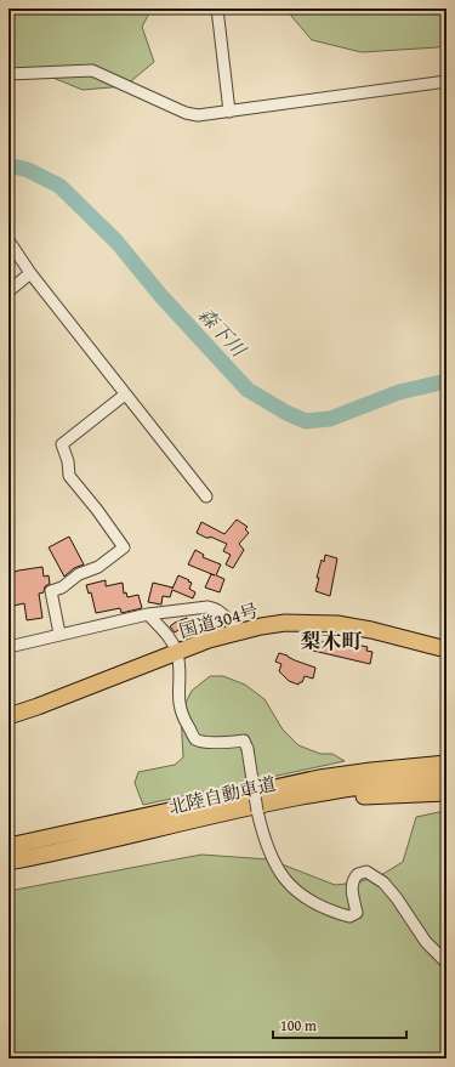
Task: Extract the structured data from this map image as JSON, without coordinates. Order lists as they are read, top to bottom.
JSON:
{
  "streets": {
    "highway": ["国道304号", "北陸自動車道"]
  },
  "districts": ["梨木町"],
  "water": ["森下川"],
  "scale_bar": "100 m"
}
